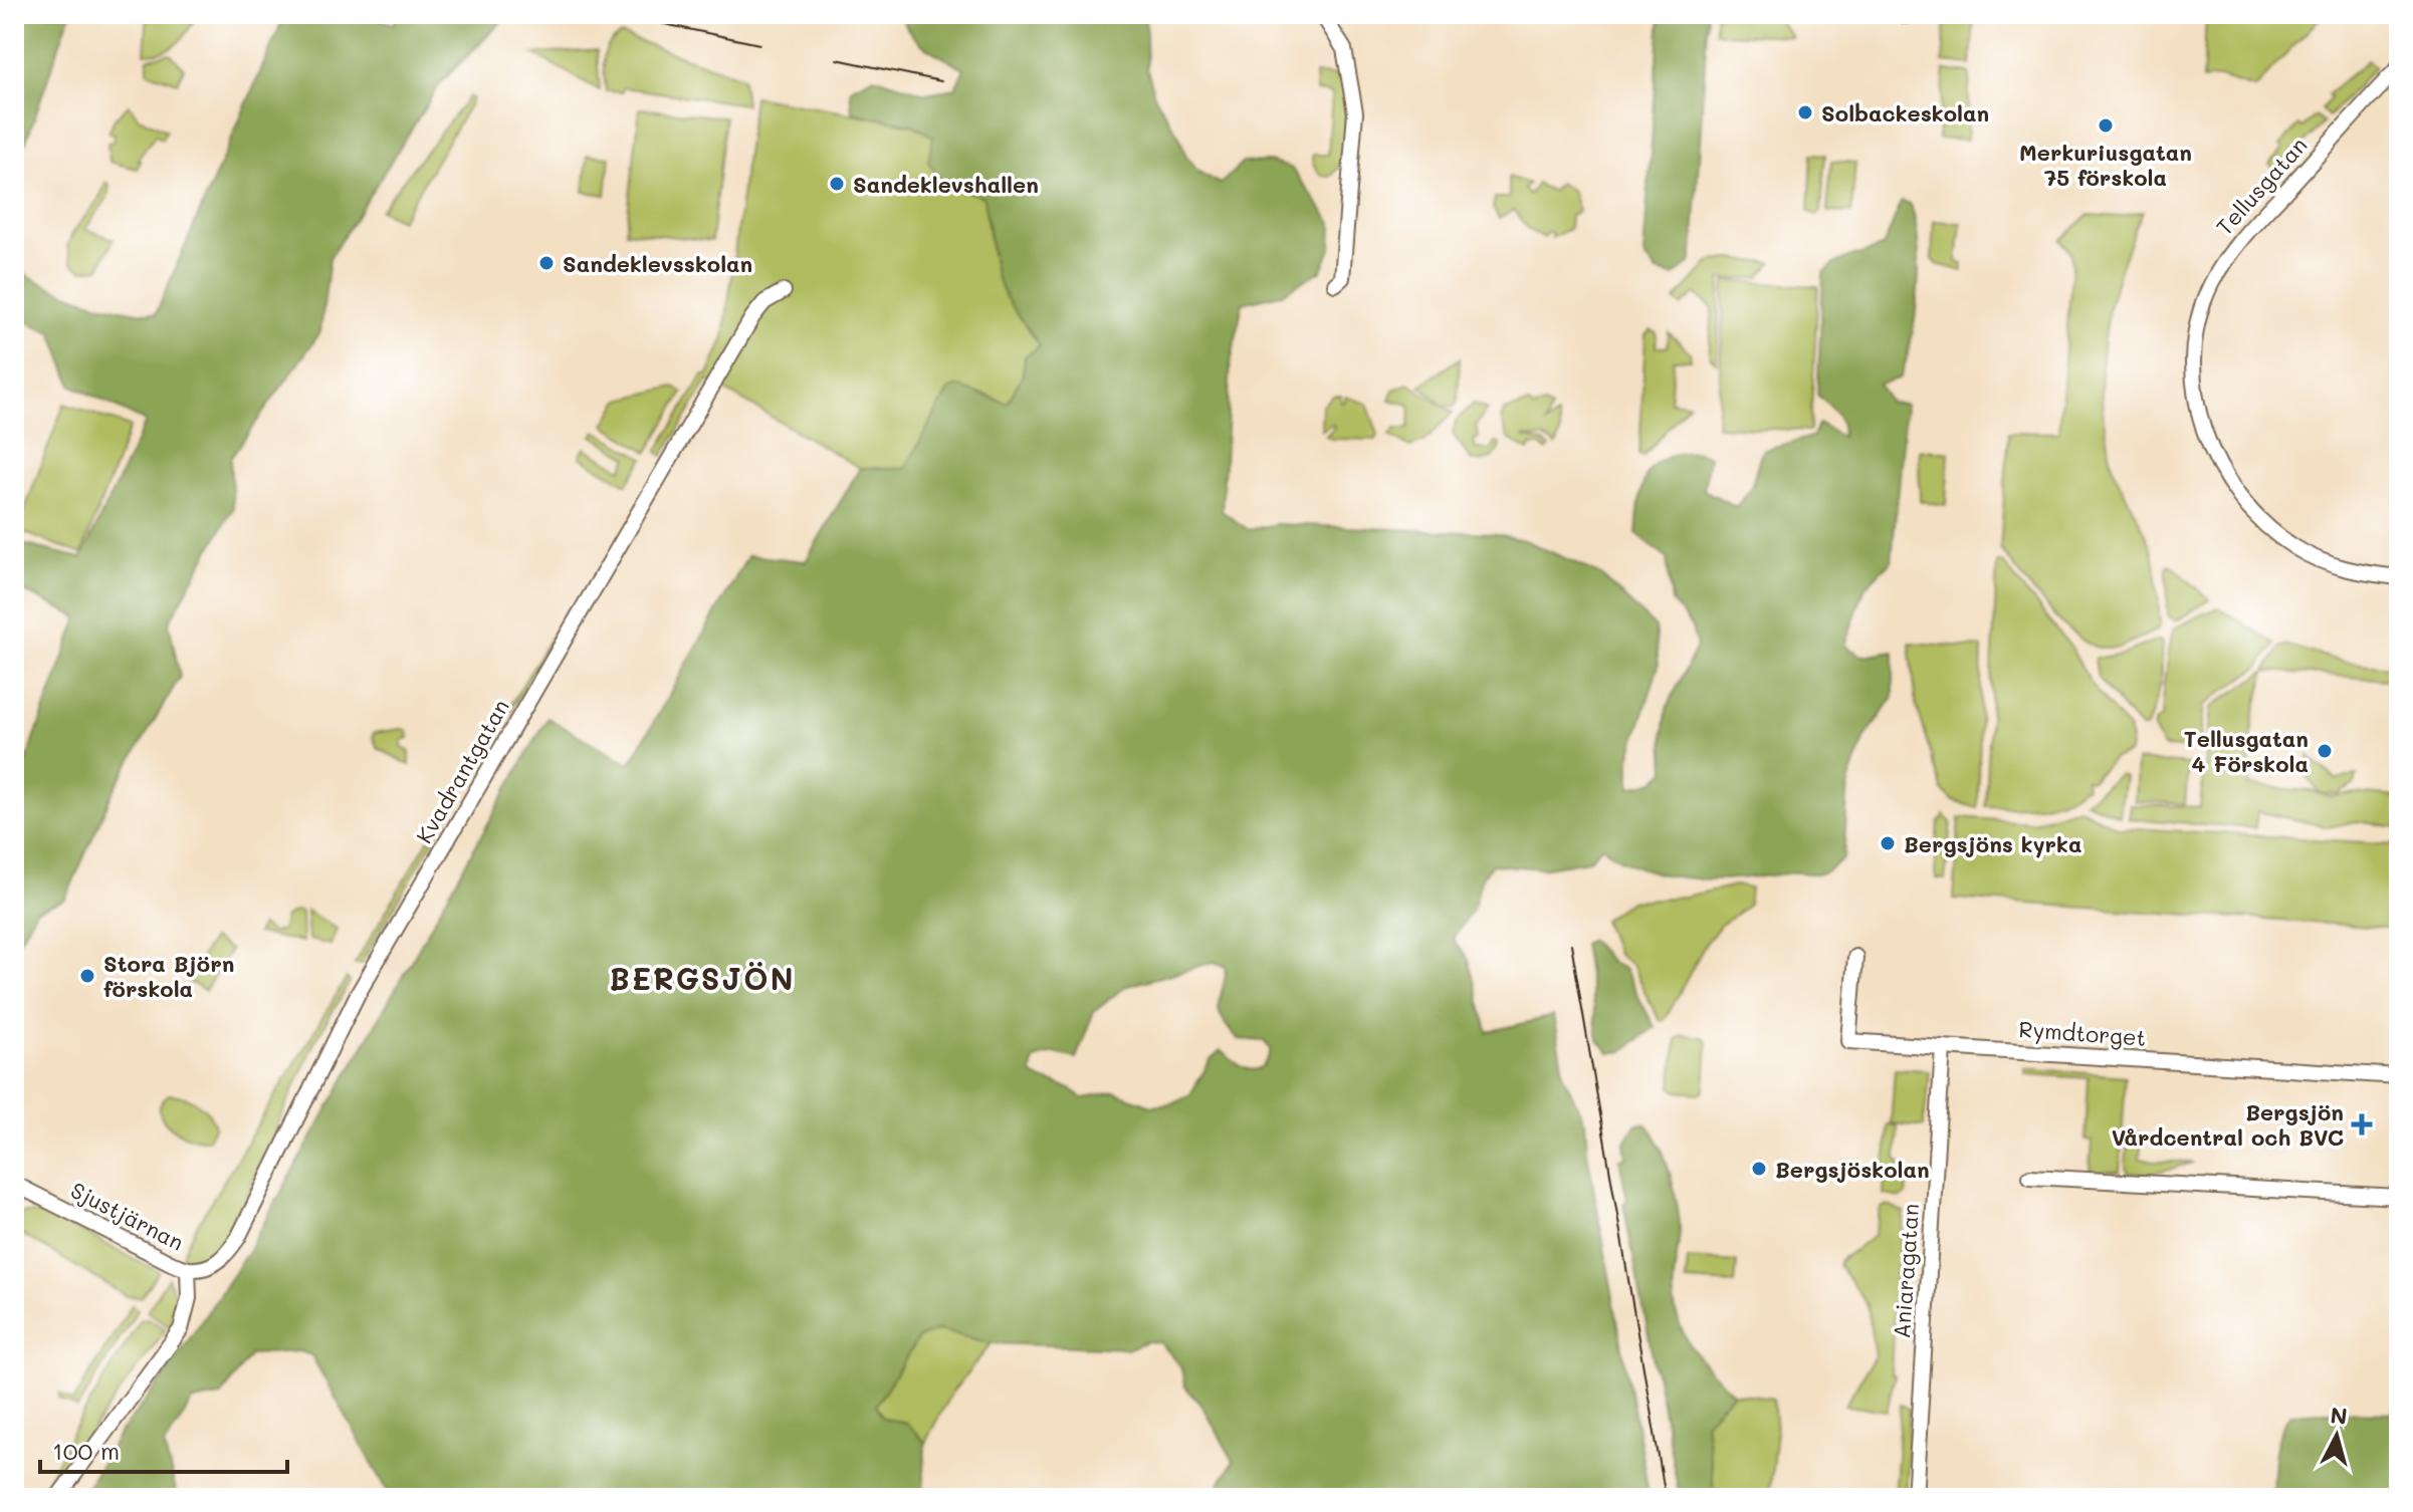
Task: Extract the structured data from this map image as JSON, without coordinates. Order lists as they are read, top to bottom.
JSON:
{
  "streets": {
    "street": [
      "Tellusgatan",
      "Kvadrantgatan",
      "Rymdtorget",
      "Sjustjärnan",
      "Aniaragatan"
    ]
  },
  "crossings": [
    ["Kvadrantgatan", "Sjustjärnan"],
    ["Rymdtorget", "Aniaragatan"]
  ],
  "districts": ["BERGSJÖN"],
  "places": {
    "other": [
      "Solbackeskolan",
      "Merkuriusgatan 75 förskola",
      "Sandeklevshallen",
      "Sandeklevsskolan",
      "Tellusgatan 4 Förskola",
      "Bergsjöns kyrka",
      "Stora Björn förskola",
      "Bergsjöskolan"
    ],
    "health": ["Bergsjön Vårdcentral och BVC"]
  },
  "scale_bar": "100 m",
  "north": "top"
}
